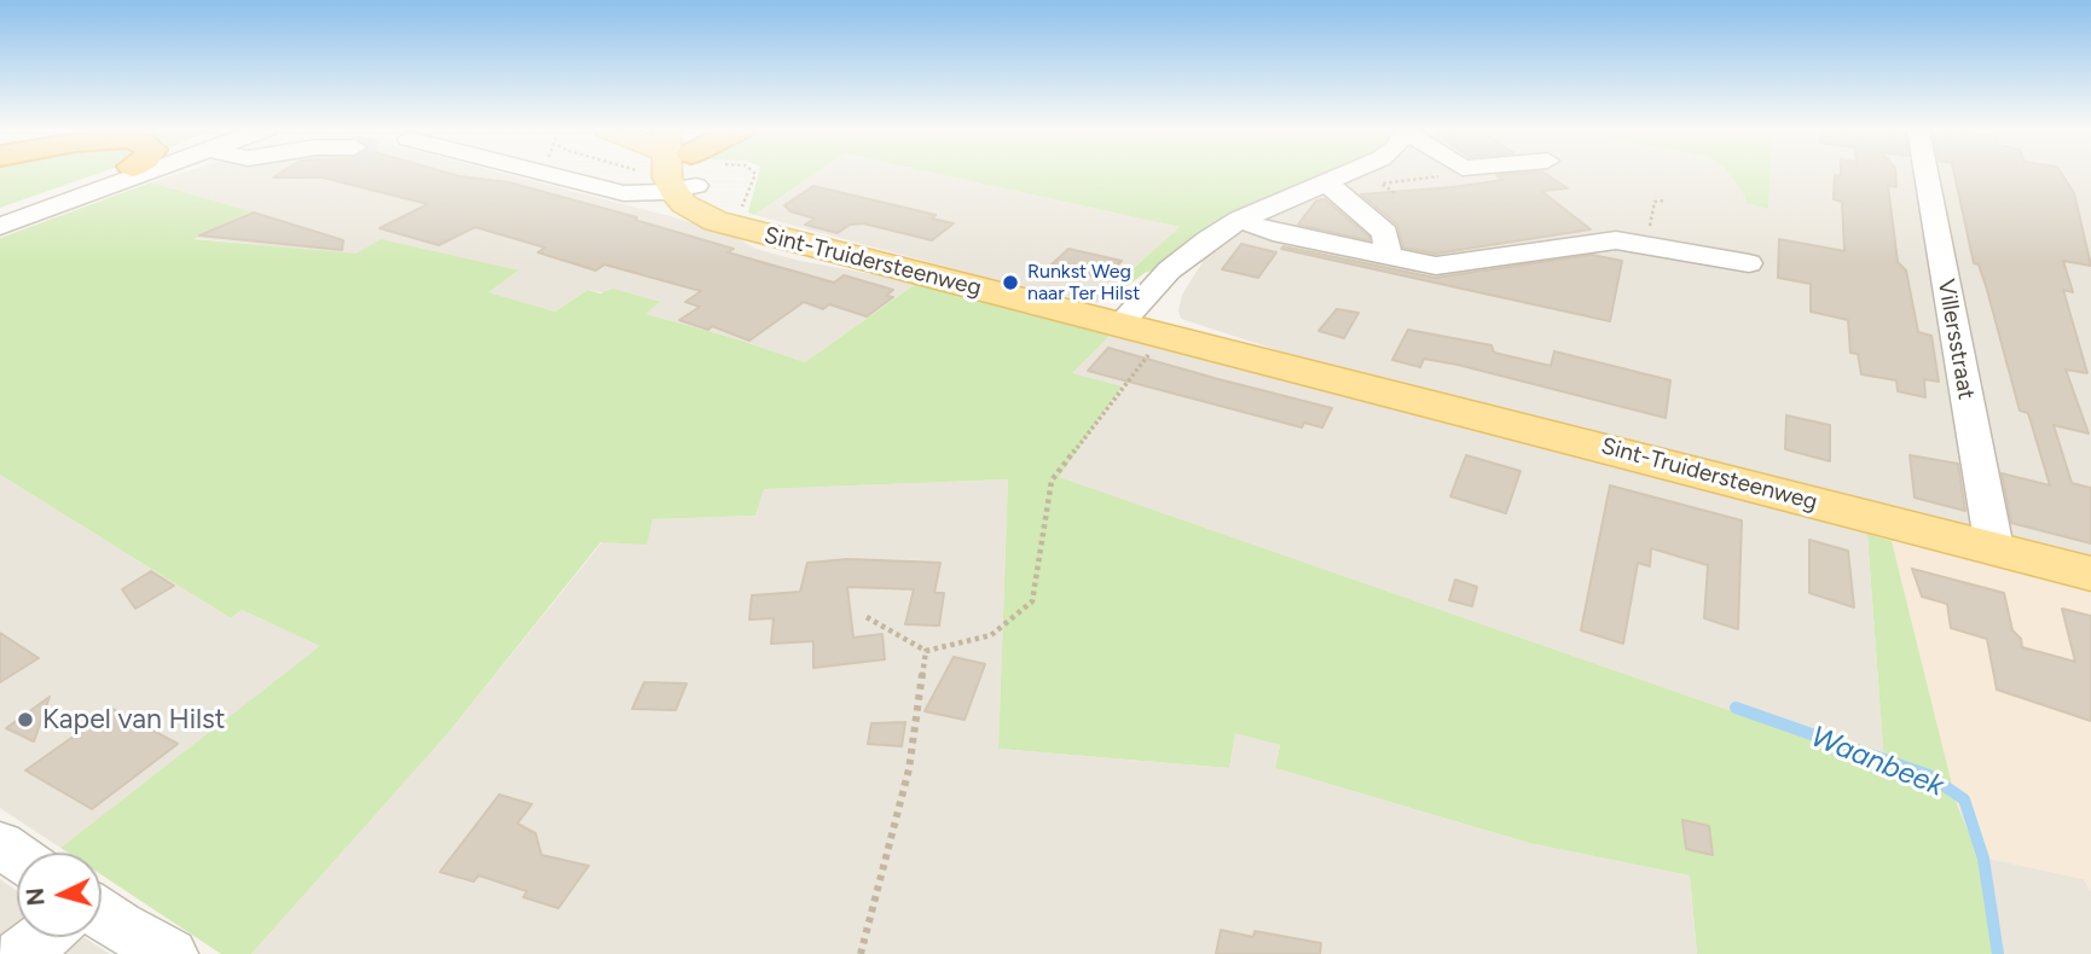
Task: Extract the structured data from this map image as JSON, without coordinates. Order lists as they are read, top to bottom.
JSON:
{
  "streets": {
    "main road": ["Sint-Truidersteenweg"],
    "street": ["Villersstraat"]
  },
  "crossings": [
    ["Sint-Truidersteenweg", "Villersstraat"]
  ],
  "water": ["Waanbeek"],
  "places": ["Runkst Weg naar Ter Hilst", "Kapel van Hilst"],
  "north": "left"
}
